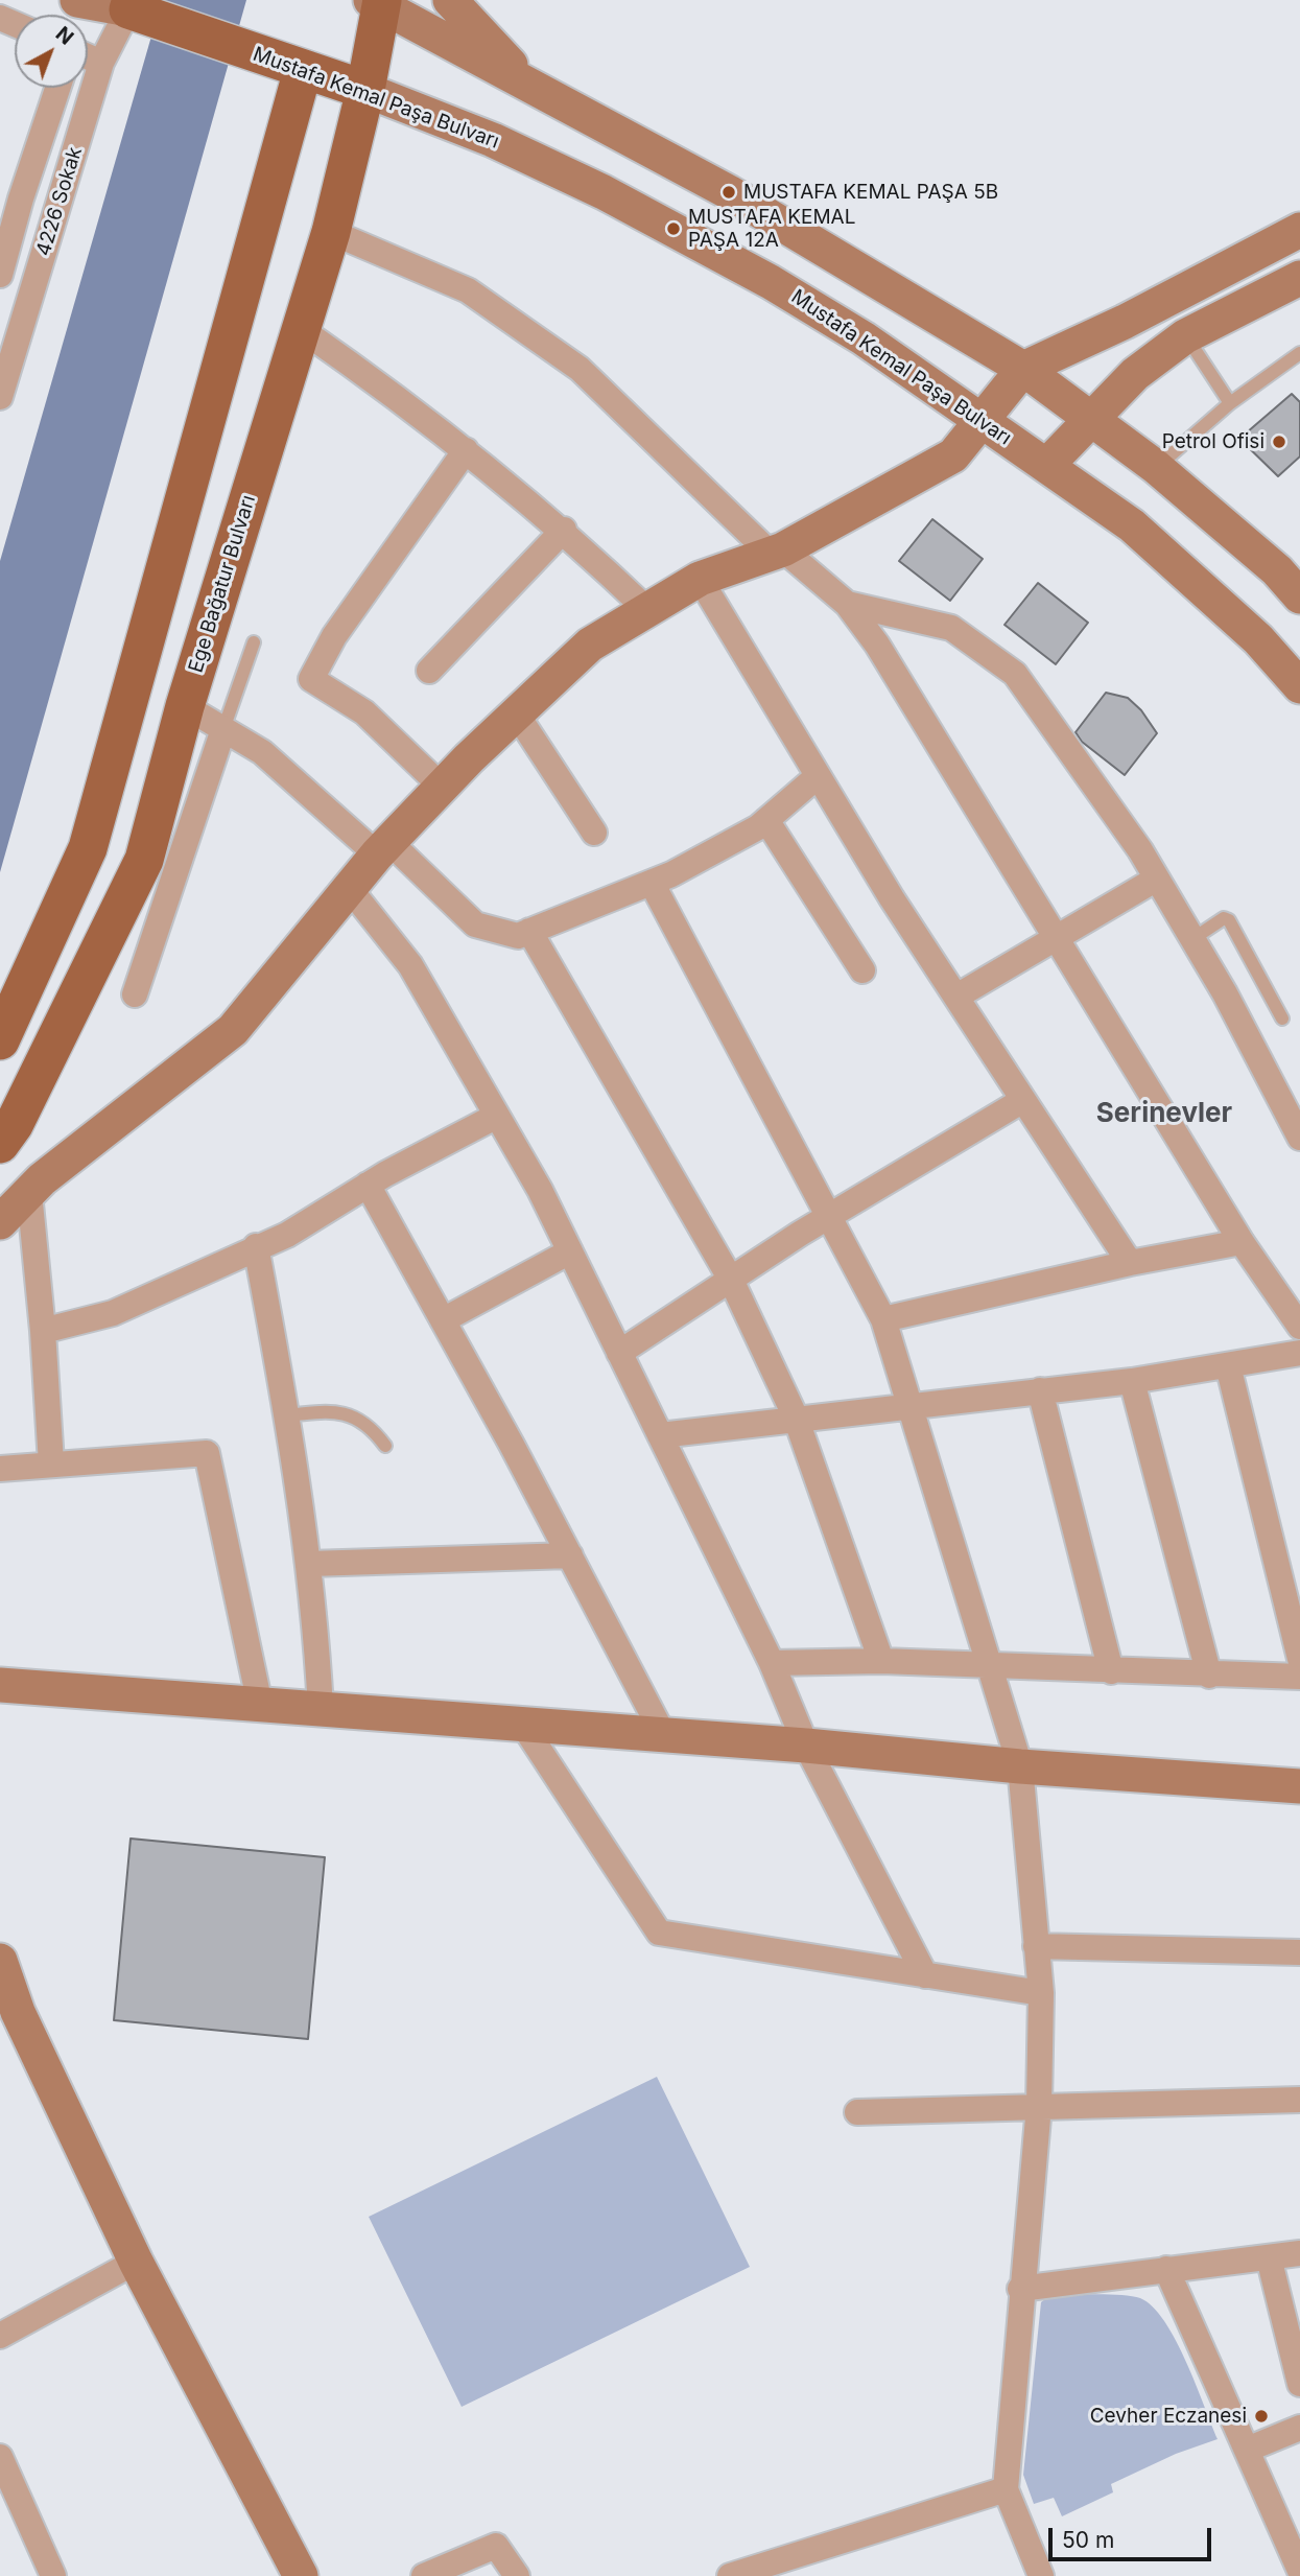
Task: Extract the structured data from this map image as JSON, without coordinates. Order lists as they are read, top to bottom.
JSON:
{
  "streets": {
    "main road": ["Mustafa Kemal Paşa Bulvarı", "Ege Bağatur Bulvarı"],
    "street": ["4226 Sokak"]
  },
  "crossings": [
    ["Mustafa Kemal Paşa Bulvarı", "4226 Sokak"],
    ["Mustafa Kemal Paşa Bulvarı", "Ege Bağatur Bulvarı"]
  ],
  "districts": ["Serinevler"],
  "places": [
    "MUSTAFA KEMAL PAŞA 5B",
    "MUSTAFA KEMAL PAŞA 12A",
    "Petrol Ofisi",
    "Cevher Eczanesi"
  ],
  "scale_bar": "50 m",
  "north": "top right"
}
